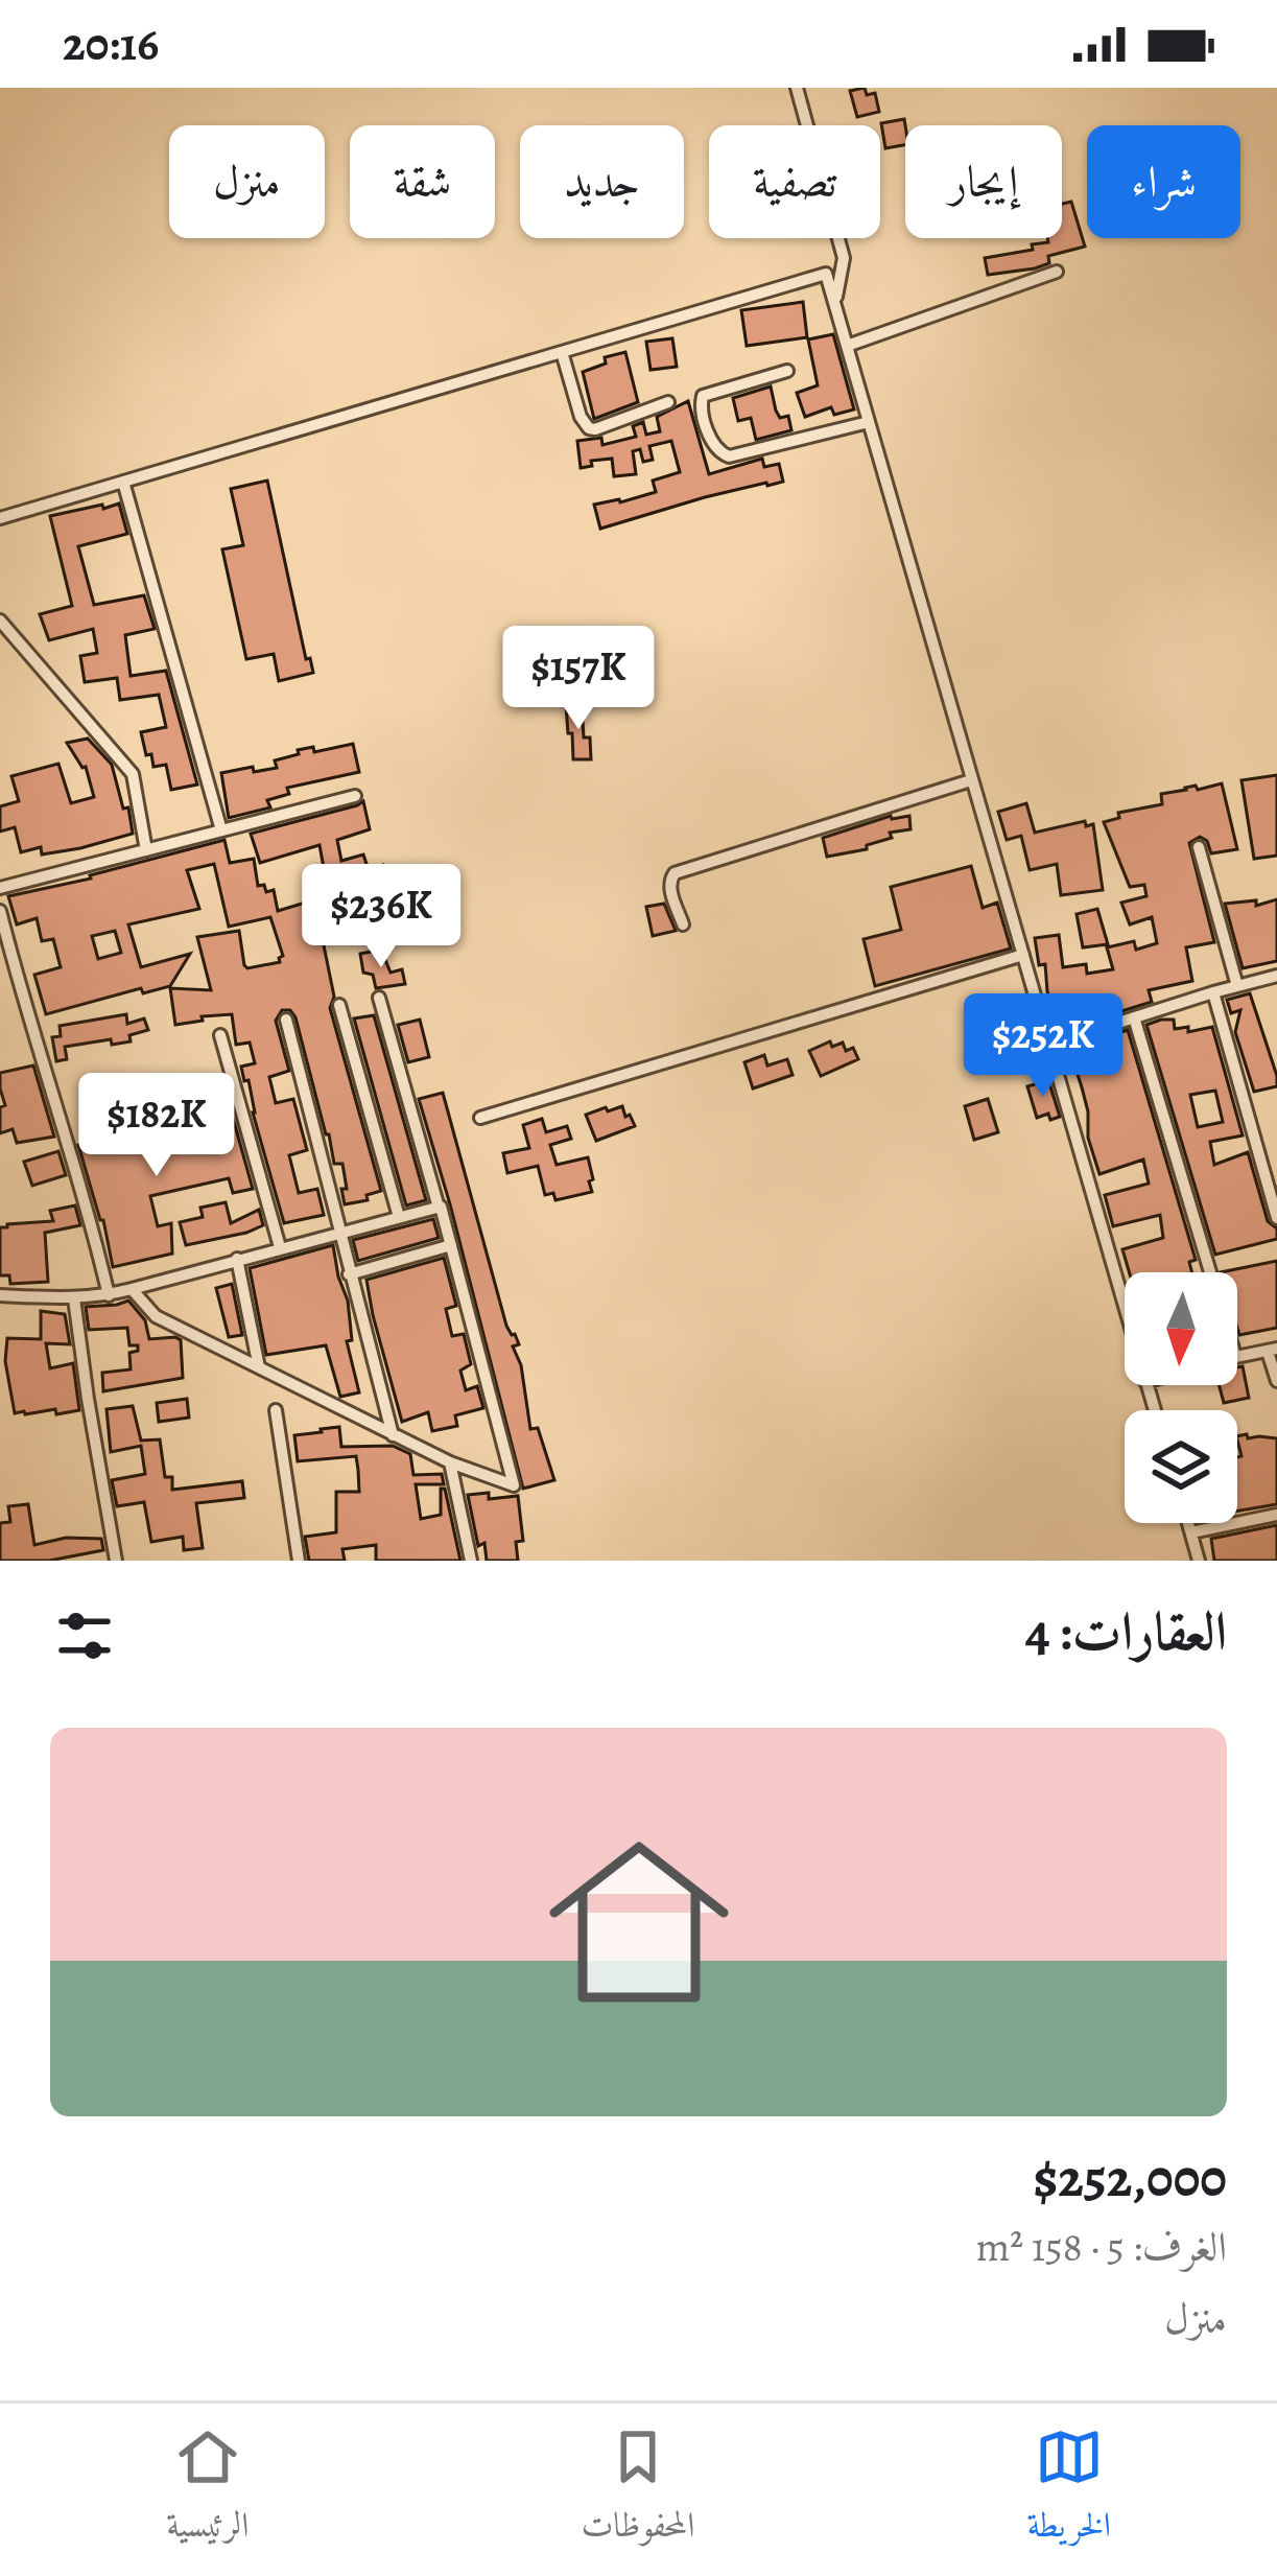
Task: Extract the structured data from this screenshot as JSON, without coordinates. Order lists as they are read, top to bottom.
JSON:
{
  "north": "bottom",
  "page": {
    "status": "20:16",
    "chip": [
      "شراء",
      "إيجار",
      "تصفية",
      "جديد",
      "شقة",
      "منزل"
    ],
    "price": [
      "$157K",
      "$236K",
      "$252K",
      "$182K"
    ],
    "heading": "العقارات: 4",
    "list": [
      {
        "name": "$252,000",
        "note": "الغرف: 5 · 158 m² · منزل"
      }
    ],
    "tabs": ["الخريطة", "المحفوظات", "الرئيسية"]
  }
}
